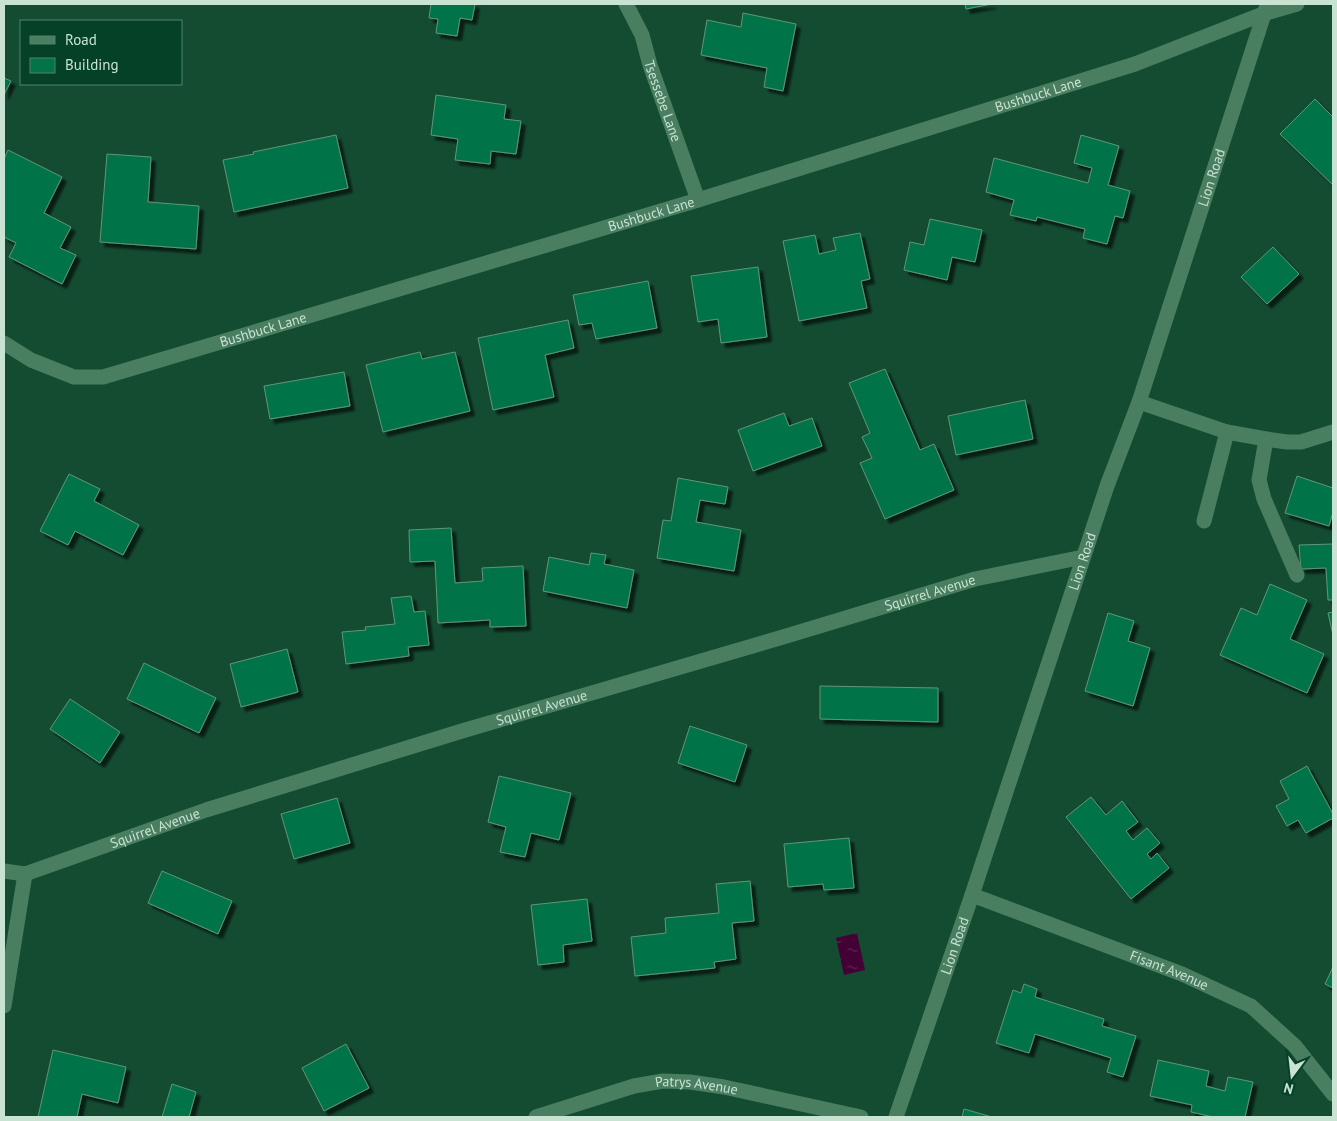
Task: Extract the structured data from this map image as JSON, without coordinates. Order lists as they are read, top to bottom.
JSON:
{
  "streets": {
    "street": [
      "Bushbuck Lane",
      "Tsessebe Lane",
      "Lion Road",
      "Squirrel Avenue",
      "Fisant Avenue",
      "Patrys Avenue"
    ]
  },
  "crossings": [
    ["Bushbuck Lane", "Tsessebe Lane"],
    ["Bushbuck Lane", "Lion Road"],
    ["Lion Road", "Squirrel Avenue"],
    ["Lion Road", "Fisant Avenue"]
  ],
  "legend": ["Road", "Building"],
  "north": "bottom"
}
